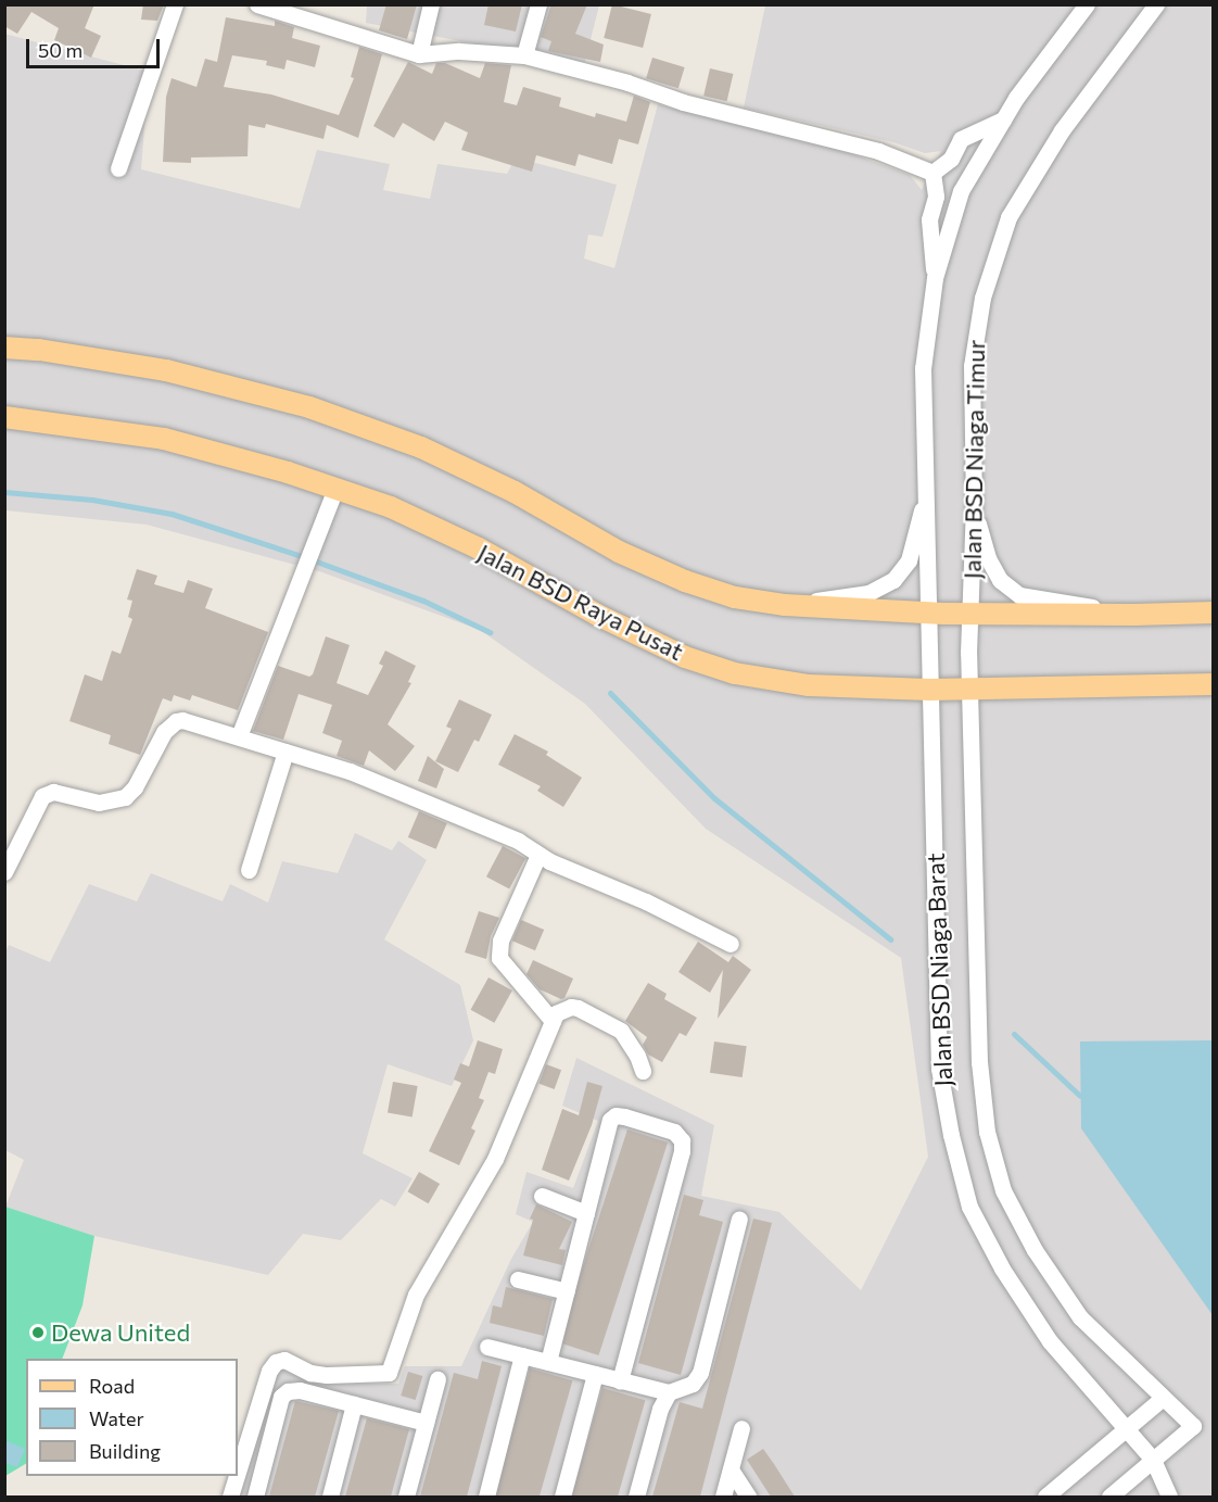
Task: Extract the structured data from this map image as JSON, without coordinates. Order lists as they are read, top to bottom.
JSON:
{
  "streets": {
    "main road": ["Jalan BSD Raya Pusat"],
    "street": ["Jalan BSD Niaga Timur", "Jalan BSD Niaga Barat"]
  },
  "crossings": [
    ["Jalan BSD Niaga Timur", "Jalan BSD Raya Pusat"],
    ["Jalan BSD Niaga Timur", "Jalan BSD Niaga Barat"],
    ["Jalan BSD Raya Pusat", "Jalan BSD Niaga Barat"]
  ],
  "places": ["Dewa United"],
  "legend": ["Road", "Water", "Building"],
  "scale_bar": "50 m"
}
